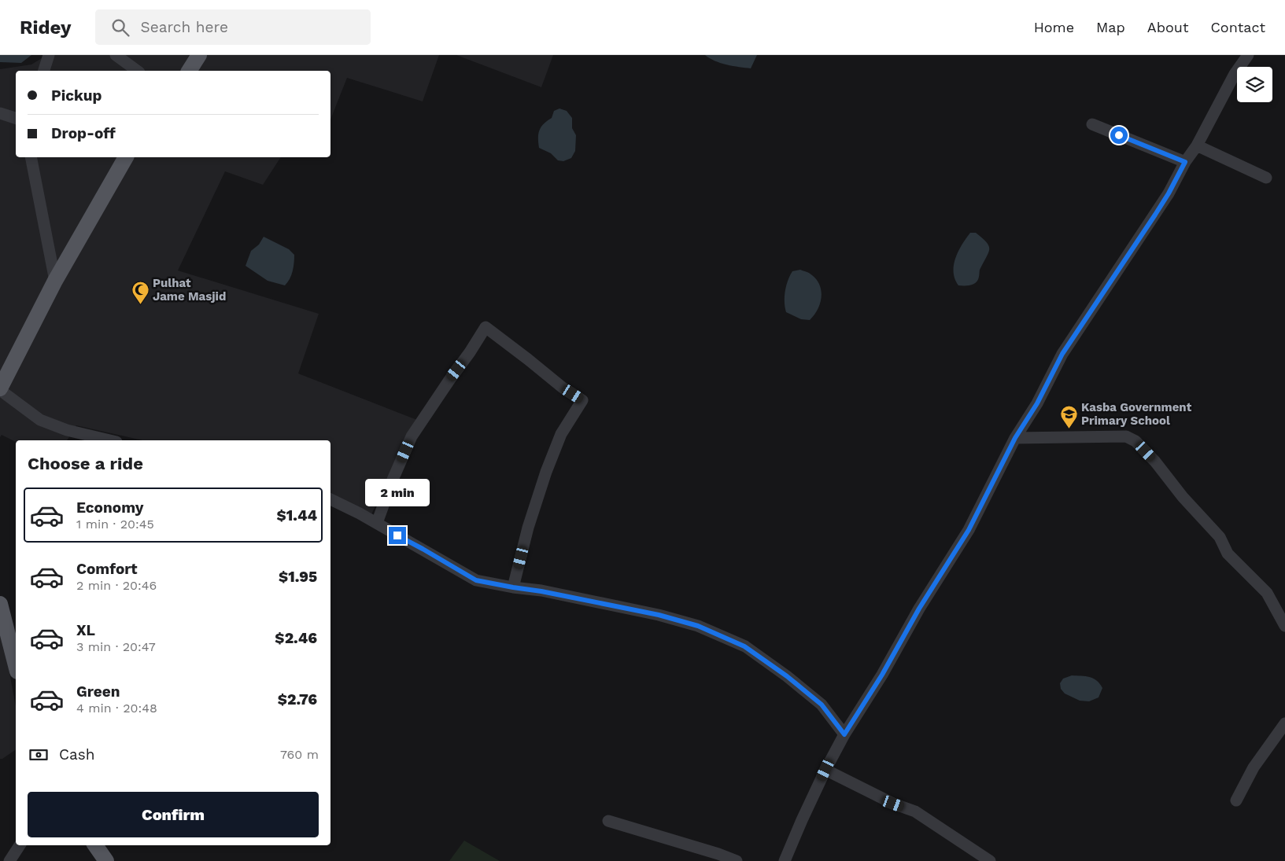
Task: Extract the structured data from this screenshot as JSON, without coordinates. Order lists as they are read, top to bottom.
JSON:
{
  "places": {
    "mosque": ["Pulhat Jame Masjid"],
    "school or university": ["Kasba Government Primary School"]
  },
  "page": {
    "header": "Ridey",
    "search": "Search here",
    "nav": [
      "Home",
      "Map",
      "About",
      "Contact"
    ],
    "banner": ["Pickup", "Drop-off"],
    "heading": "Choose a ride",
    "bubble": "2 min",
    "list": [
      {
        "name": "Economy",
        "note": "1 min · 20:45",
        "value": "$1.44"
      },
      {
        "name": "Comfort",
        "note": "2 min · 20:46",
        "value": "$1.95"
      },
      {
        "name": "XL",
        "note": "3 min · 20:47",
        "value": "$2.46"
      },
      {
        "name": "Green",
        "note": "4 min · 20:48",
        "value": "$2.76"
      }
    ],
    "pay": ["Cash", "760 m"],
    "buttons": "Confirm"
  }
}
